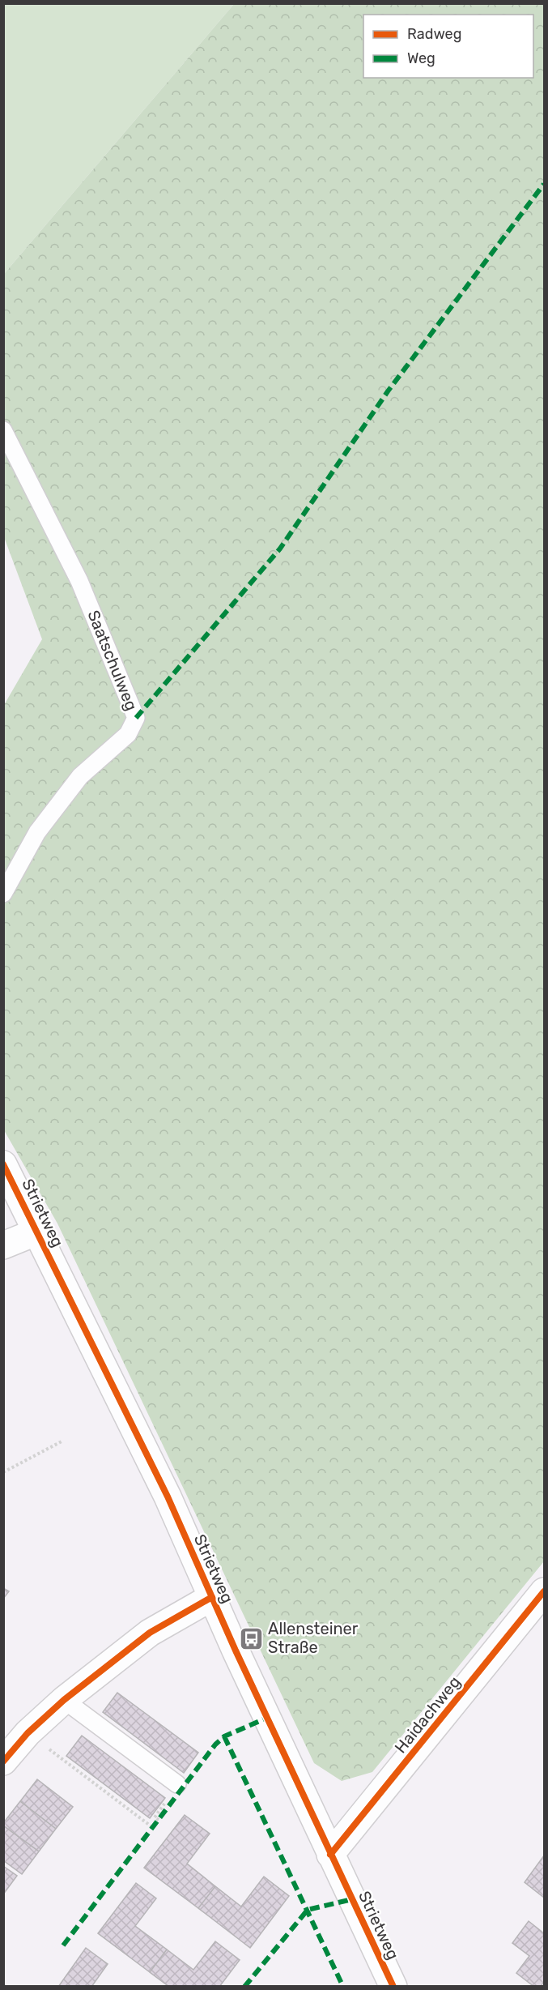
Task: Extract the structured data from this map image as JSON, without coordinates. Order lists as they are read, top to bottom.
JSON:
{
  "streets": {
    "street": ["Strietweg", "Haidachweg"],
    "lane": ["Saatschulweg"]
  },
  "crossings": [
    ["Strietweg", "Haidachweg"]
  ],
  "places": {
    "bus stop": ["Allensteiner Straße"]
  },
  "legend": ["Radweg", "Weg"]
}
